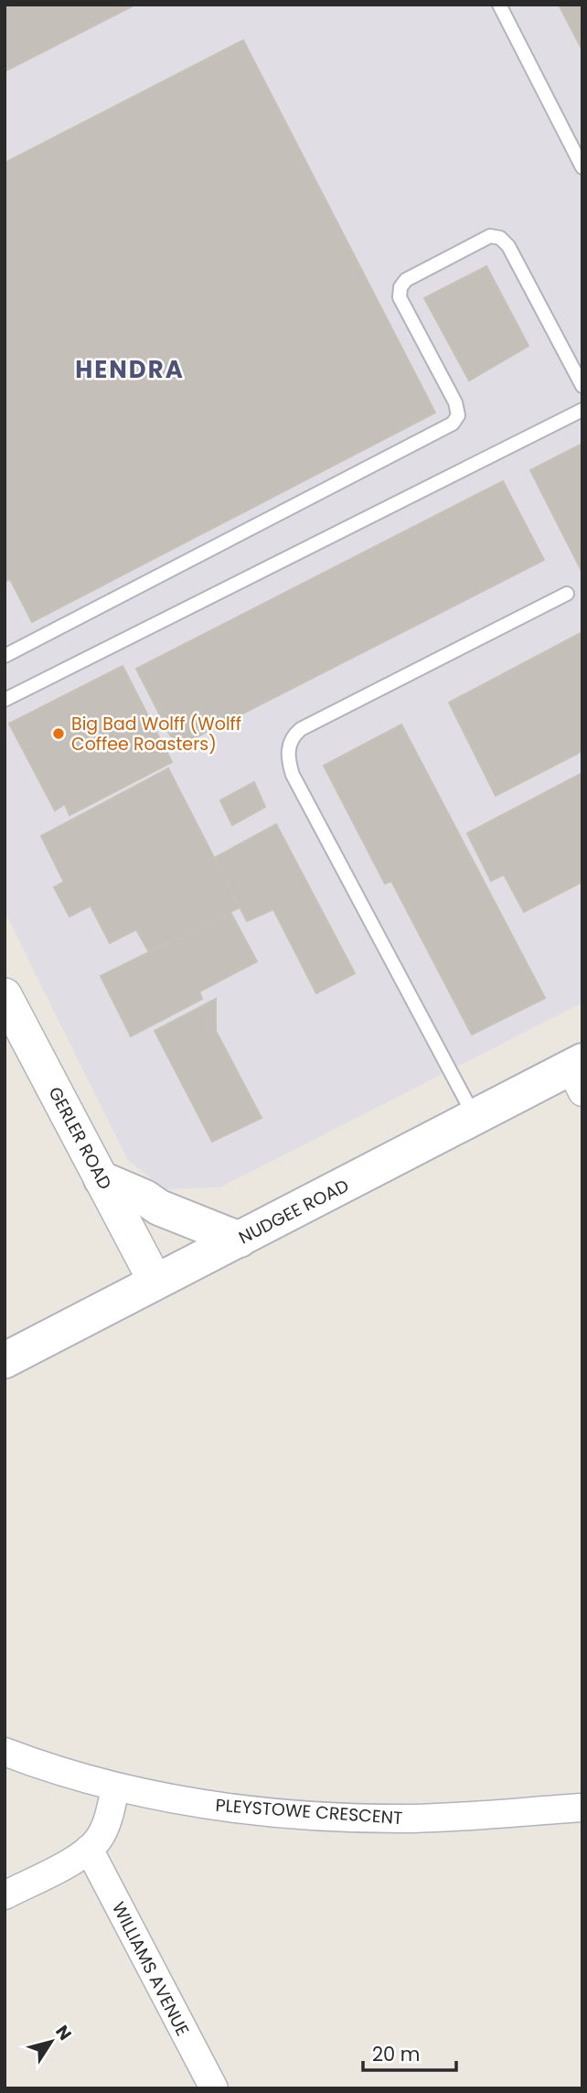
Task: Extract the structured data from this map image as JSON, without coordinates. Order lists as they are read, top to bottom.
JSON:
{
  "streets": {
    "main road": ["NUDGEE ROAD"],
    "street": ["GERLER ROAD", "PLEYSTOWE CRESCENT", "WILLIAMS AVENUE"]
  },
  "crossings": [
    ["GERLER ROAD", "NUDGEE ROAD"]
  ],
  "districts": ["HENDRA"],
  "places": ["Big Bad Wolff (Wolff Coffee Roasters)"],
  "scale_bar": "20 m",
  "north": "top right"
}
